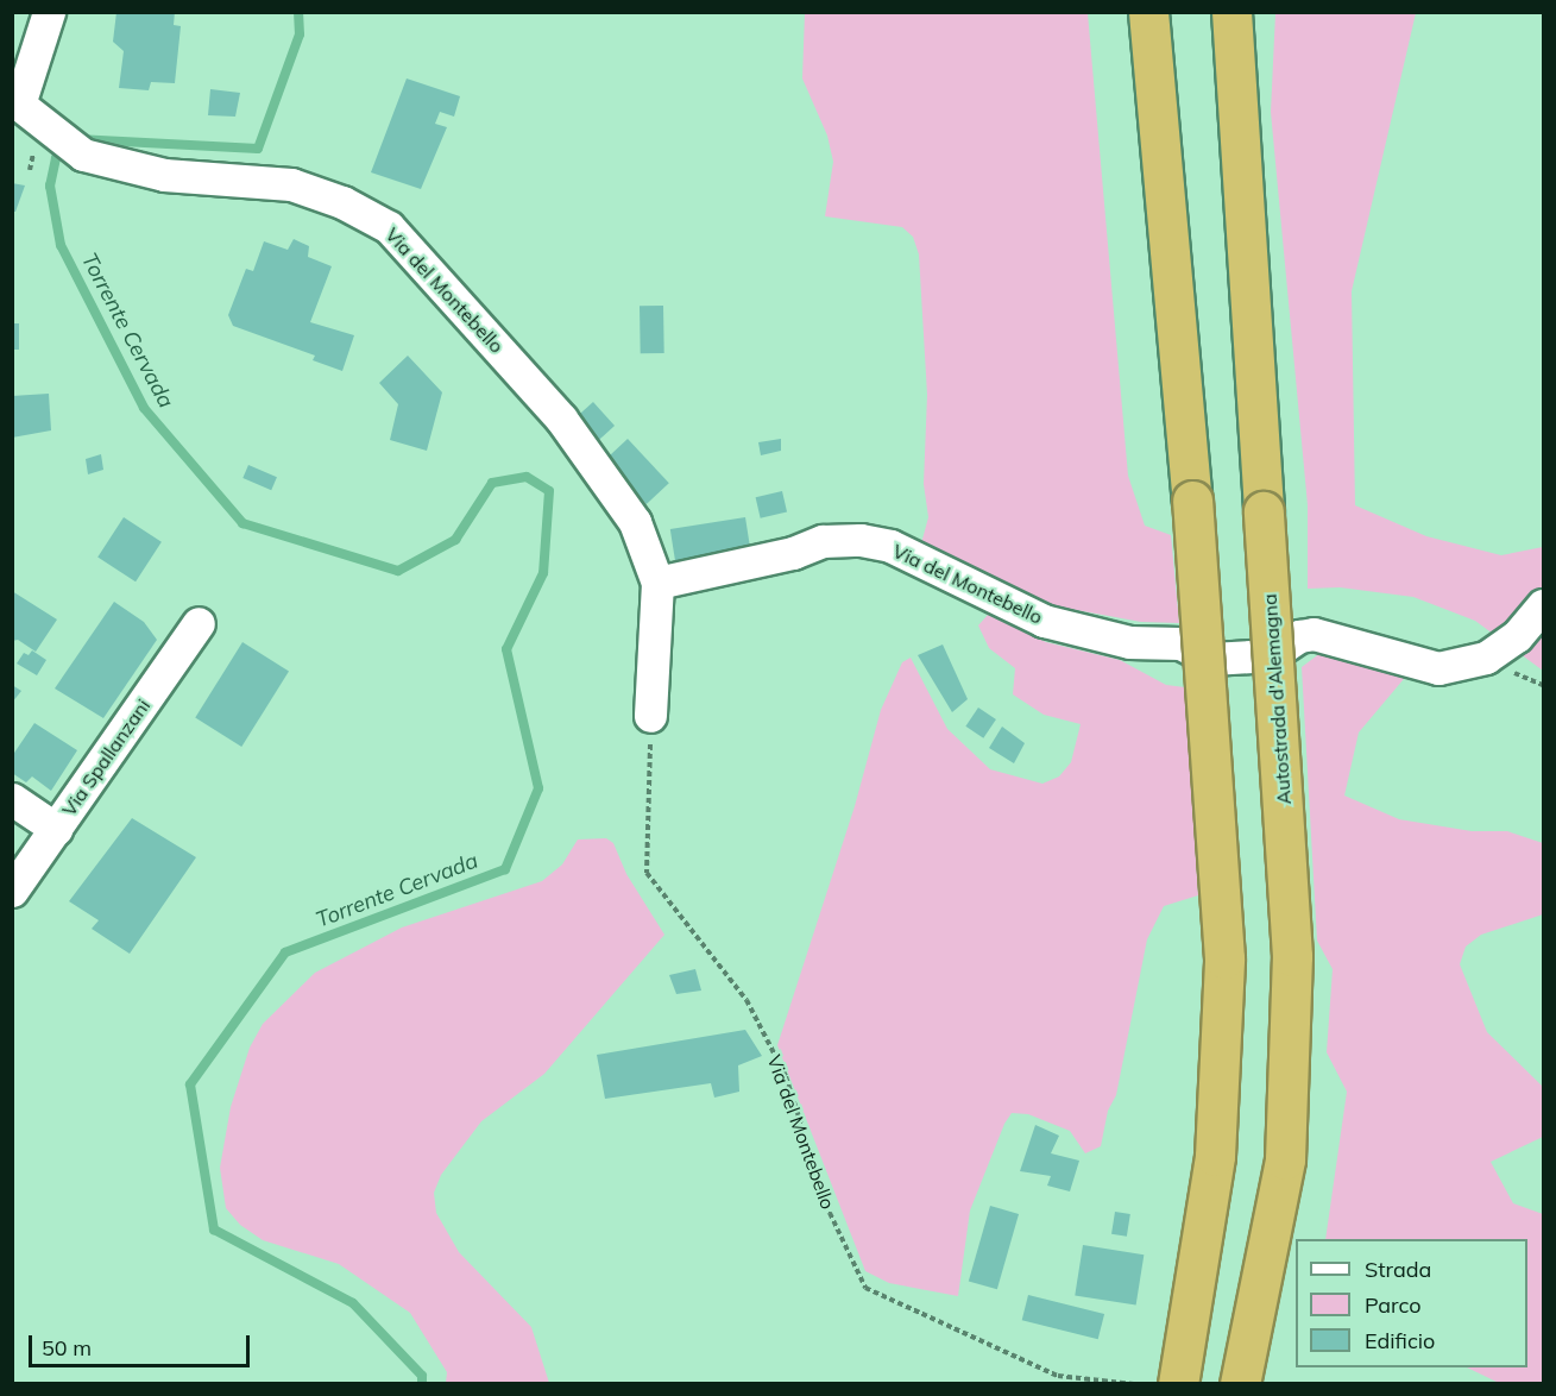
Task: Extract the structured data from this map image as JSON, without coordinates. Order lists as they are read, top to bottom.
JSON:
{
  "streets": {
    "highway": ["Autostrada d'Alemagna"],
    "street": ["Via del Montebello", "Via Spallanzani"]
  },
  "water": ["Torrente Cervada"],
  "legend": ["Strada", "Parco", "Edificio"],
  "scale_bar": "50 m"
}
